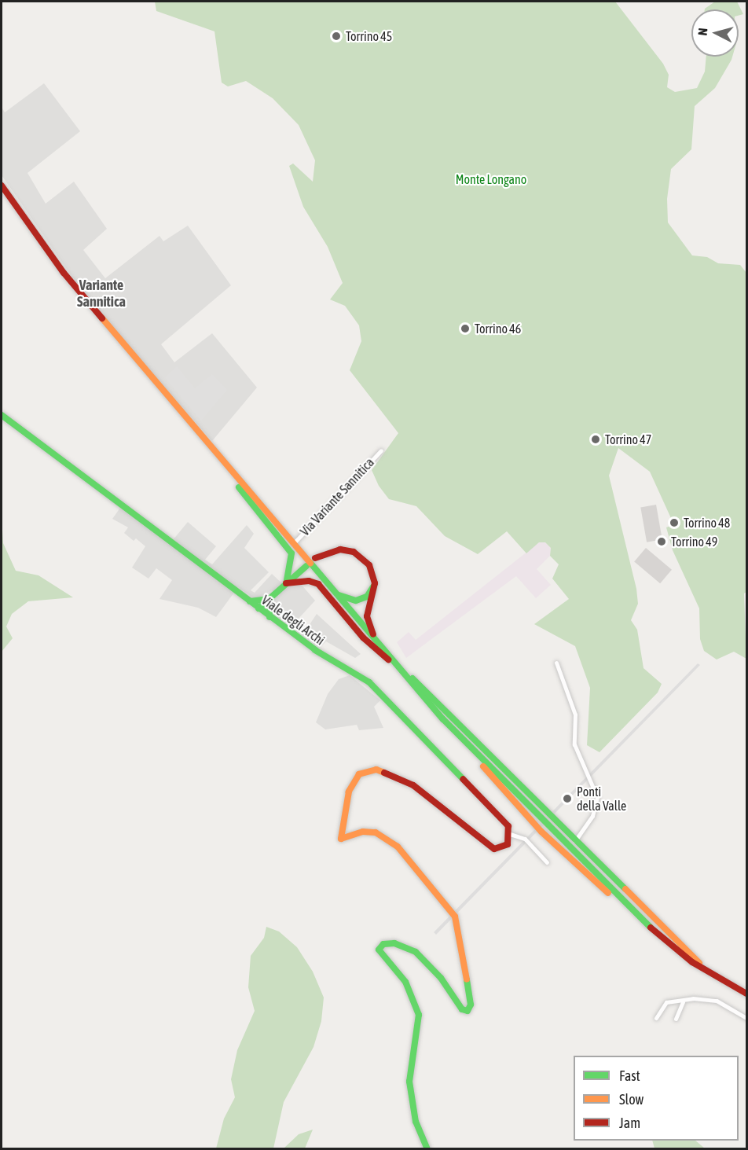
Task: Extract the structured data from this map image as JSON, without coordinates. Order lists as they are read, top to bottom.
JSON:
{
  "streets": {
    "main road": ["Viale degli Archi"],
    "street": ["Via Variante Sannitica"]
  },
  "districts": ["Variante Sannitica"],
  "parks": ["Monte Longano"],
  "places": [
    "Torrino 45",
    "Torrino 46",
    "Torrino 47",
    "Torrino 48",
    "Torrino 49",
    "Ponti della Valle"
  ],
  "legend": ["Fast", "Slow", "Jam"],
  "north": "left"
}
